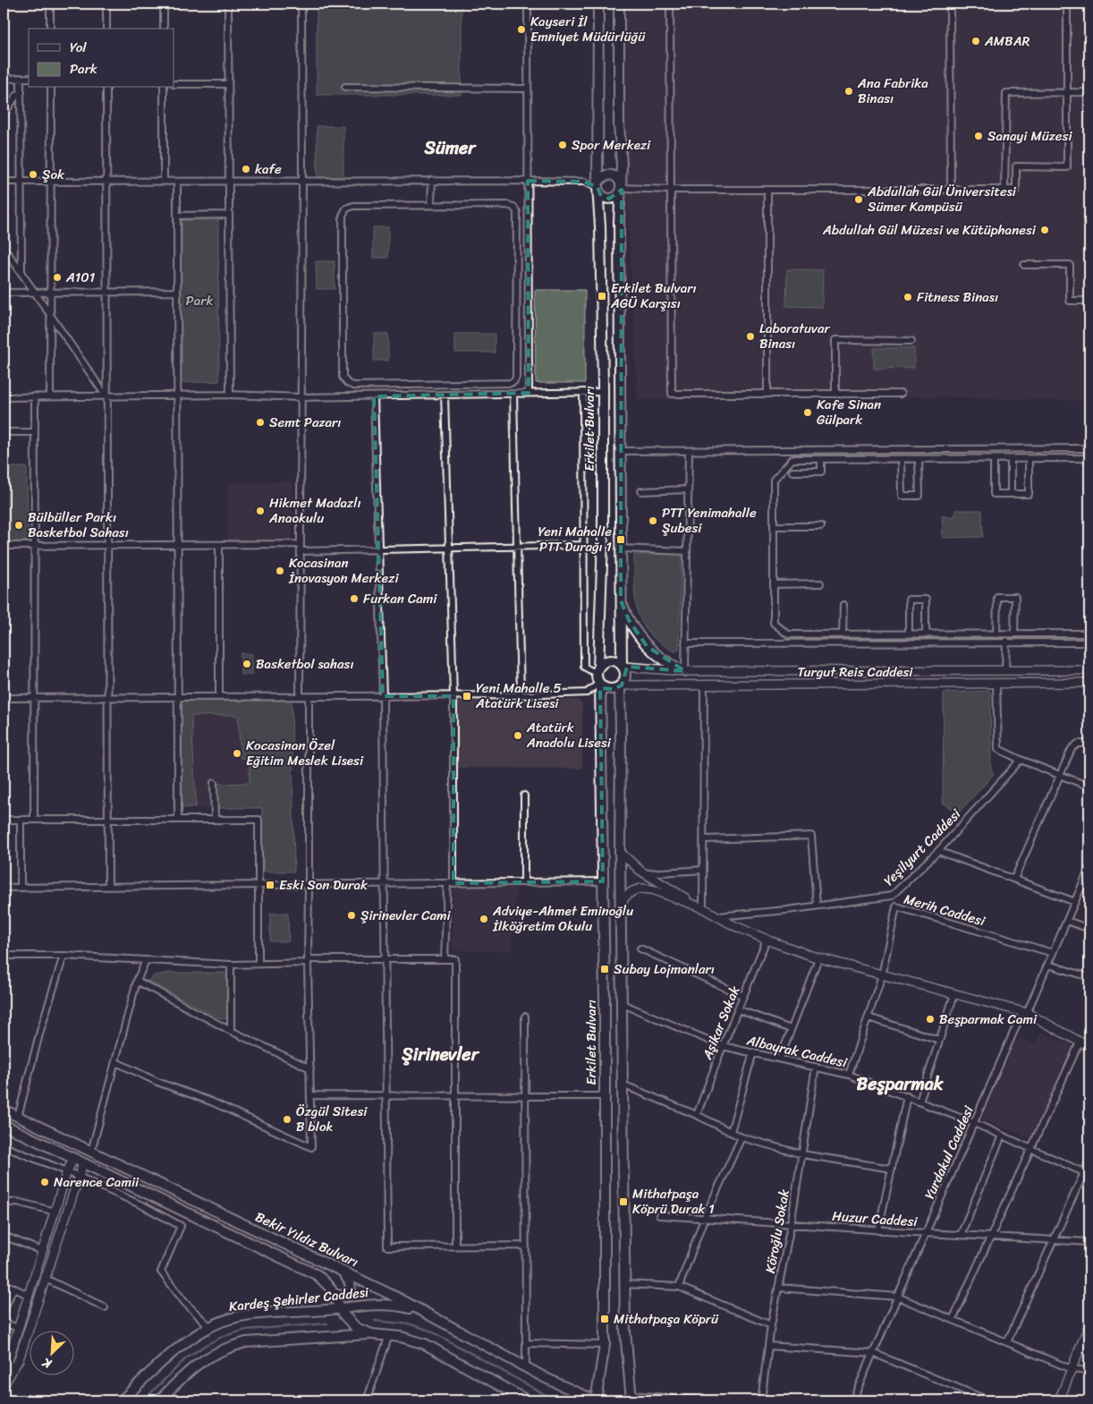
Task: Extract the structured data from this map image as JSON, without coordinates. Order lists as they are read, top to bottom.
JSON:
{
  "streets": {
    "main road": ["Erkilet Bulvarı", "Bekir Yıldız Bulvarı", "Kardeş Şehirler Caddesi"],
    "street": [
      "Turgut Reis Caddesi",
      "Yeşilyurt Caddesi",
      "Merih Caddesi",
      "Aşikar Sokak",
      "Albayrak Caddesi",
      "Yurdakul Caddesi",
      "Huzur Caddesi",
      "Köroğlu Sokak"
    ]
  },
  "crossings": [
    ["Erkilet Bulvarı", "Turgut Reis Caddesi"],
    ["Erkilet Bulvarı", "Bekir Yıldız Bulvarı"],
    ["Merih Caddesi", "Albayrak Caddesi"],
    ["Merih Caddesi", "Yurdakul Caddesi"],
    ["Aşikar Sokak", "Albayrak Caddesi"],
    ["Albayrak Caddesi", "Yurdakul Caddesi"],
    ["Albayrak Caddesi", "Köroğlu Sokak"],
    ["Yurdakul Caddesi", "Huzur Caddesi"],
    ["Huzur Caddesi", "Köroğlu Sokak"],
    ["Bekir Yıldız Bulvarı", "Kardeş Şehirler Caddesi"]
  ],
  "districts": ["Sümer", "Şirinevler", "Beşparmak"],
  "parks": ["Park"],
  "places": {
    "other": [
      "Kayseri İl Emniyet Müdürlüğü",
      "AMBAR",
      "Ana Fabrika Binası",
      "Sanayi Müzesi",
      "Spor Merkezi",
      "kafe",
      "Şok",
      "Abdullah Gül Üniversitesi Sümer Kampüsü",
      "Abdullah Gül Müzesi ve Kütüphanesi",
      "A101",
      "Fitness Binası",
      "Laboratuvar Binası",
      "Kafe Sinan Gülpark",
      "Semt Pazarı",
      "Hikmet Madazlı Anaokulu",
      "PTT Yenimahalle Şubesi",
      "Bülbüller Parkı Basketbol Sahası",
      "Kocasinan İnovasyon Merkezi",
      "Furkan Cami",
      "Basketbol sahası",
      "Atatürk Anadolu Lisesi",
      "Kocasinan Özel Eğitim Meslek Lisesi",
      "Şirinevler Cami",
      "Adviye-Ahmet Eminoğlu İlköğretim Okulu",
      "Beşparmak Cami",
      "Özgül Sitesi B blok",
      "Narence Camii"
    ],
    "transit": [
      "Erkilet Bulvarı AGÜ Karşısı",
      "Yeni Mahalle PTT Durağı 1",
      "Yeni Mahalle 5 Atatürk Lisesi",
      "Eski Son Durak",
      "Subay Lojmanları",
      "Mithatpaşa Köprü Durak 1",
      "Mithatpaşa Köprü"
    ]
  },
  "legend": ["Yol", "Park"],
  "north": "bottom left"
}
